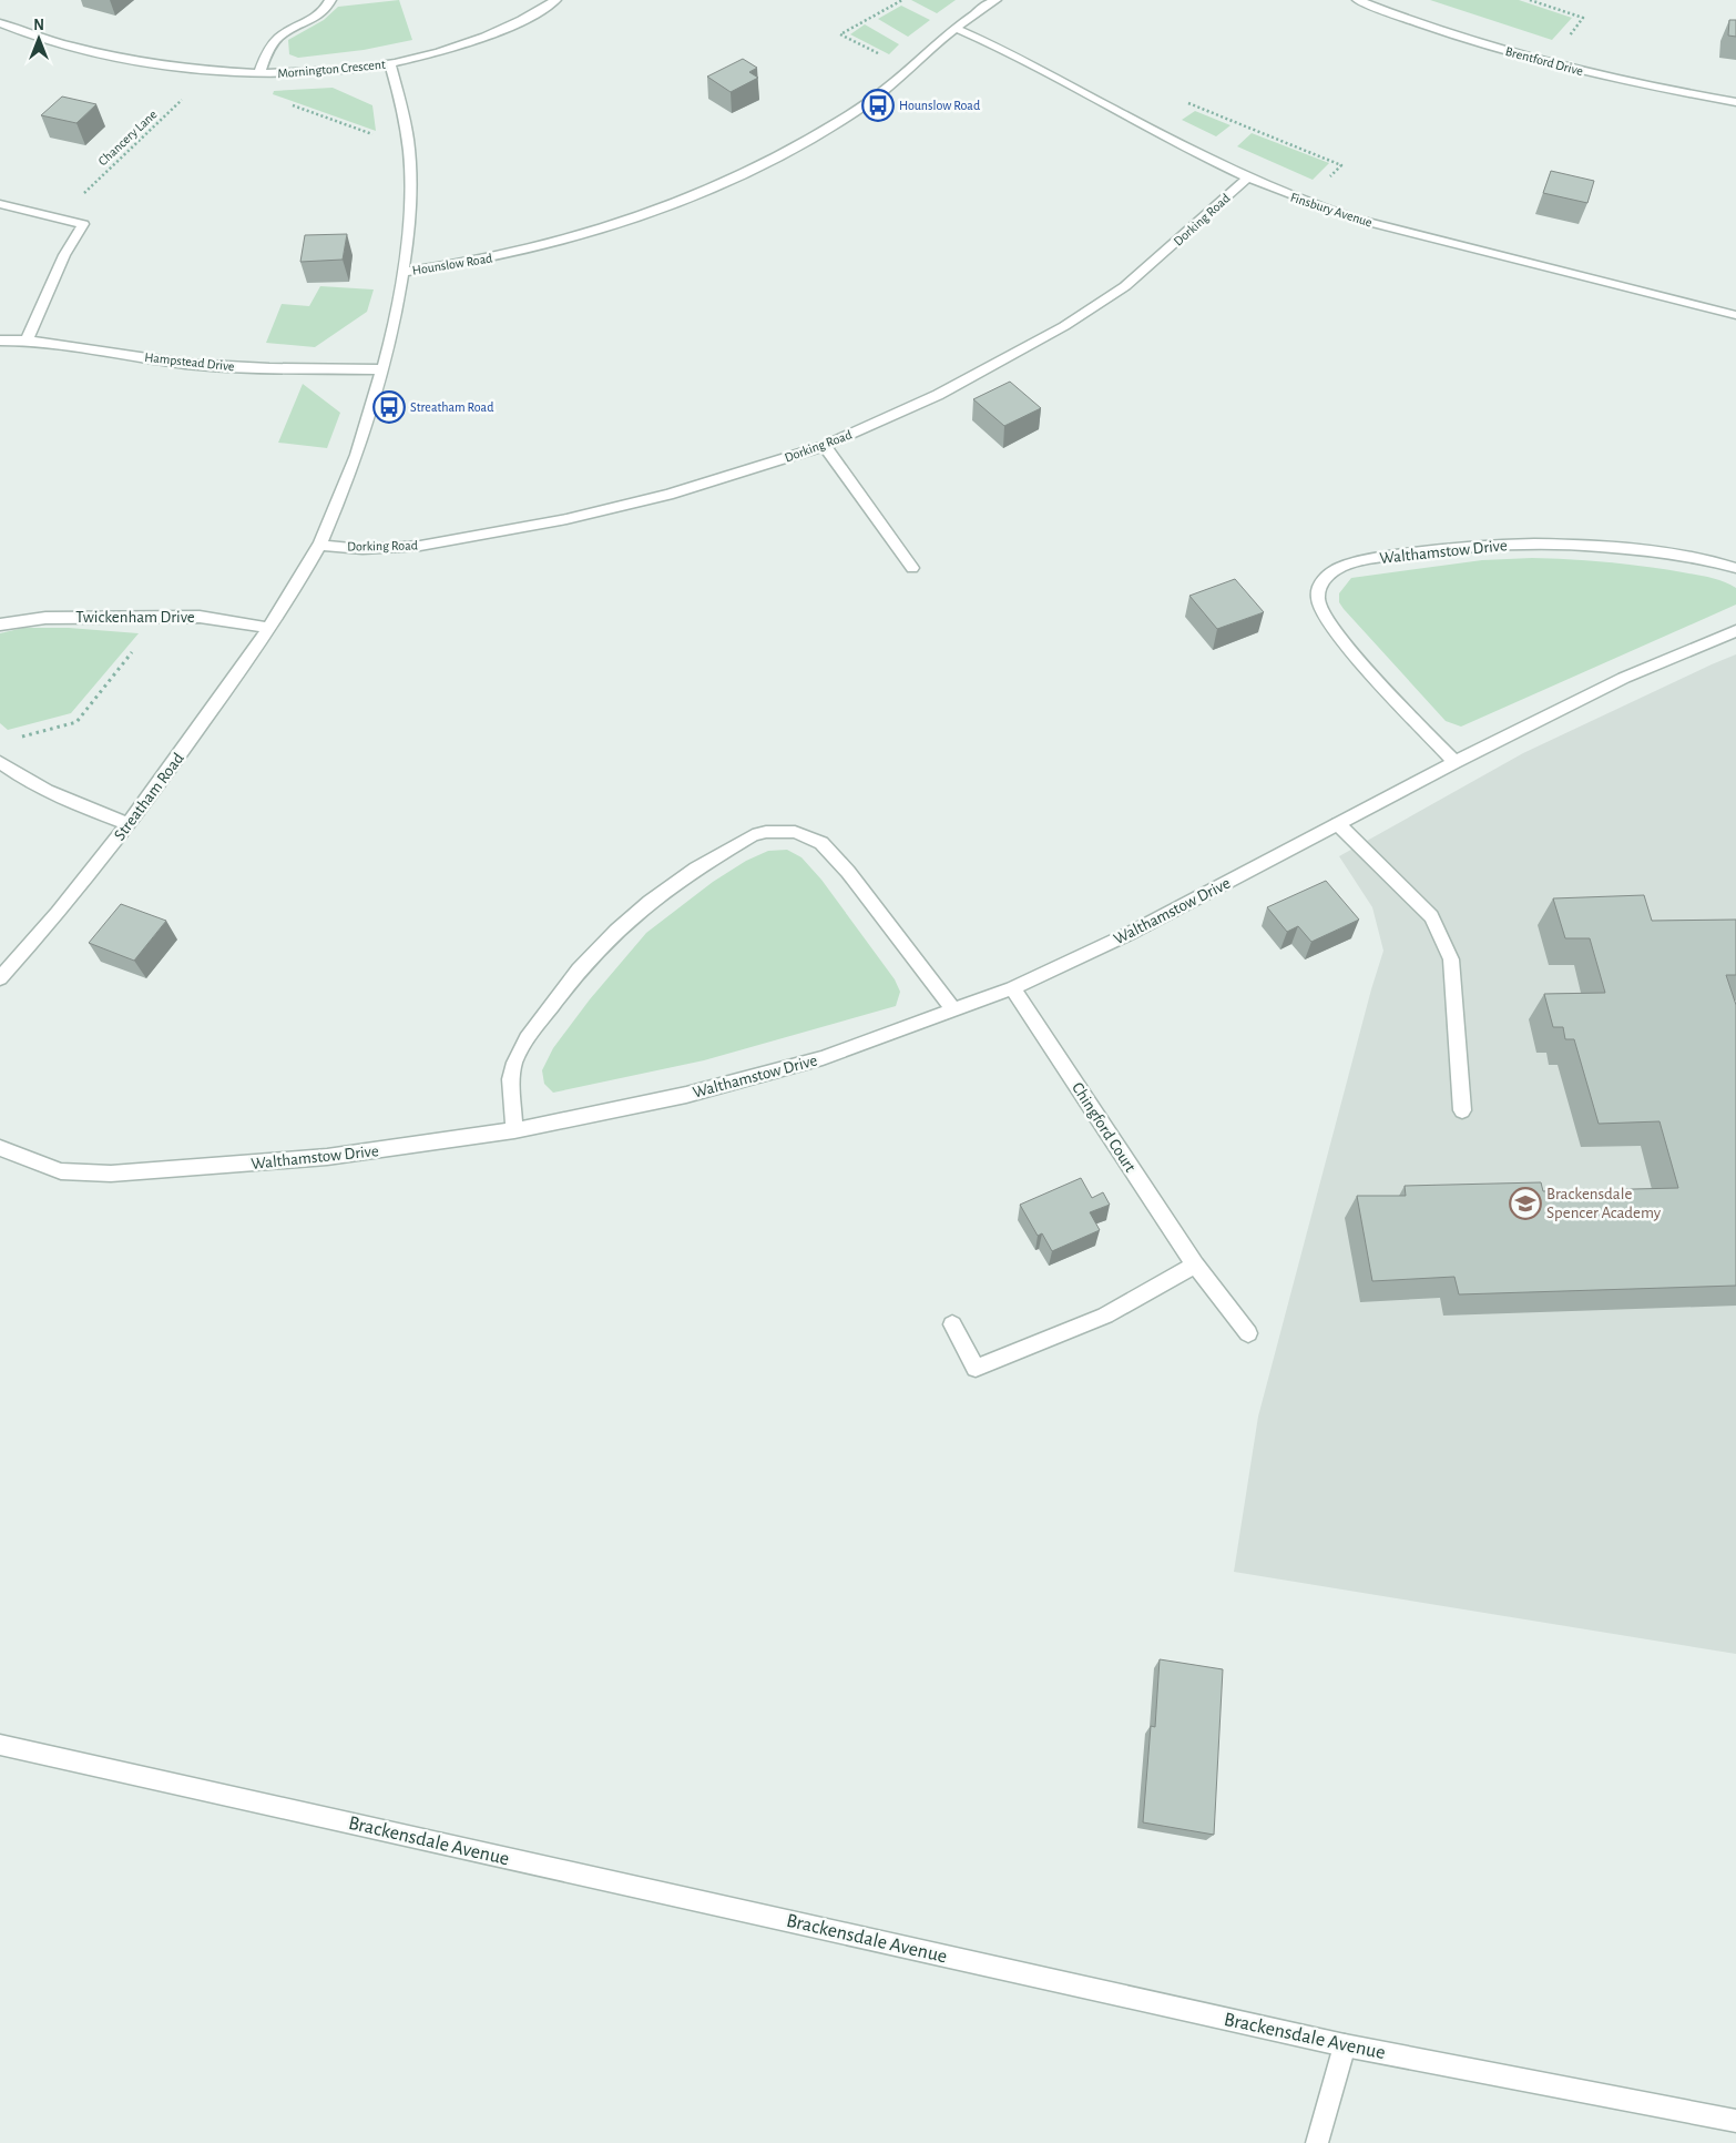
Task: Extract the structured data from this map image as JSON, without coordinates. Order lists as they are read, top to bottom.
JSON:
{
  "streets": {
    "street": [
      "Brentford Drive",
      "Mornington Crescent",
      "Finsbury Avenue",
      "Dorking Road",
      "Hounslow Road",
      "Hampstead Drive",
      "Walthamstow Drive",
      "Twickenham Drive",
      "Streatham Road",
      "Chingford Court",
      "Brackensdale Avenue"
    ],
    "path": ["Chancery Lane"]
  },
  "crossings": [
    ["Mornington Crescent", "Chancery Lane"],
    ["Mornington Crescent", "Streatham Road"],
    ["Finsbury Avenue", "Dorking Road"],
    ["Finsbury Avenue", "Hounslow Road"],
    ["Dorking Road", "Streatham Road"],
    ["Hounslow Road", "Streatham Road"],
    ["Hampstead Drive", "Streatham Road"],
    ["Walthamstow Drive", "Chingford Court"],
    ["Twickenham Drive", "Streatham Road"]
  ],
  "places": {
    "bus stop": ["Hounslow Road", "Streatham Road"],
    "school or university": ["Brackensdale Spencer Academy"]
  },
  "north": "top"
}
